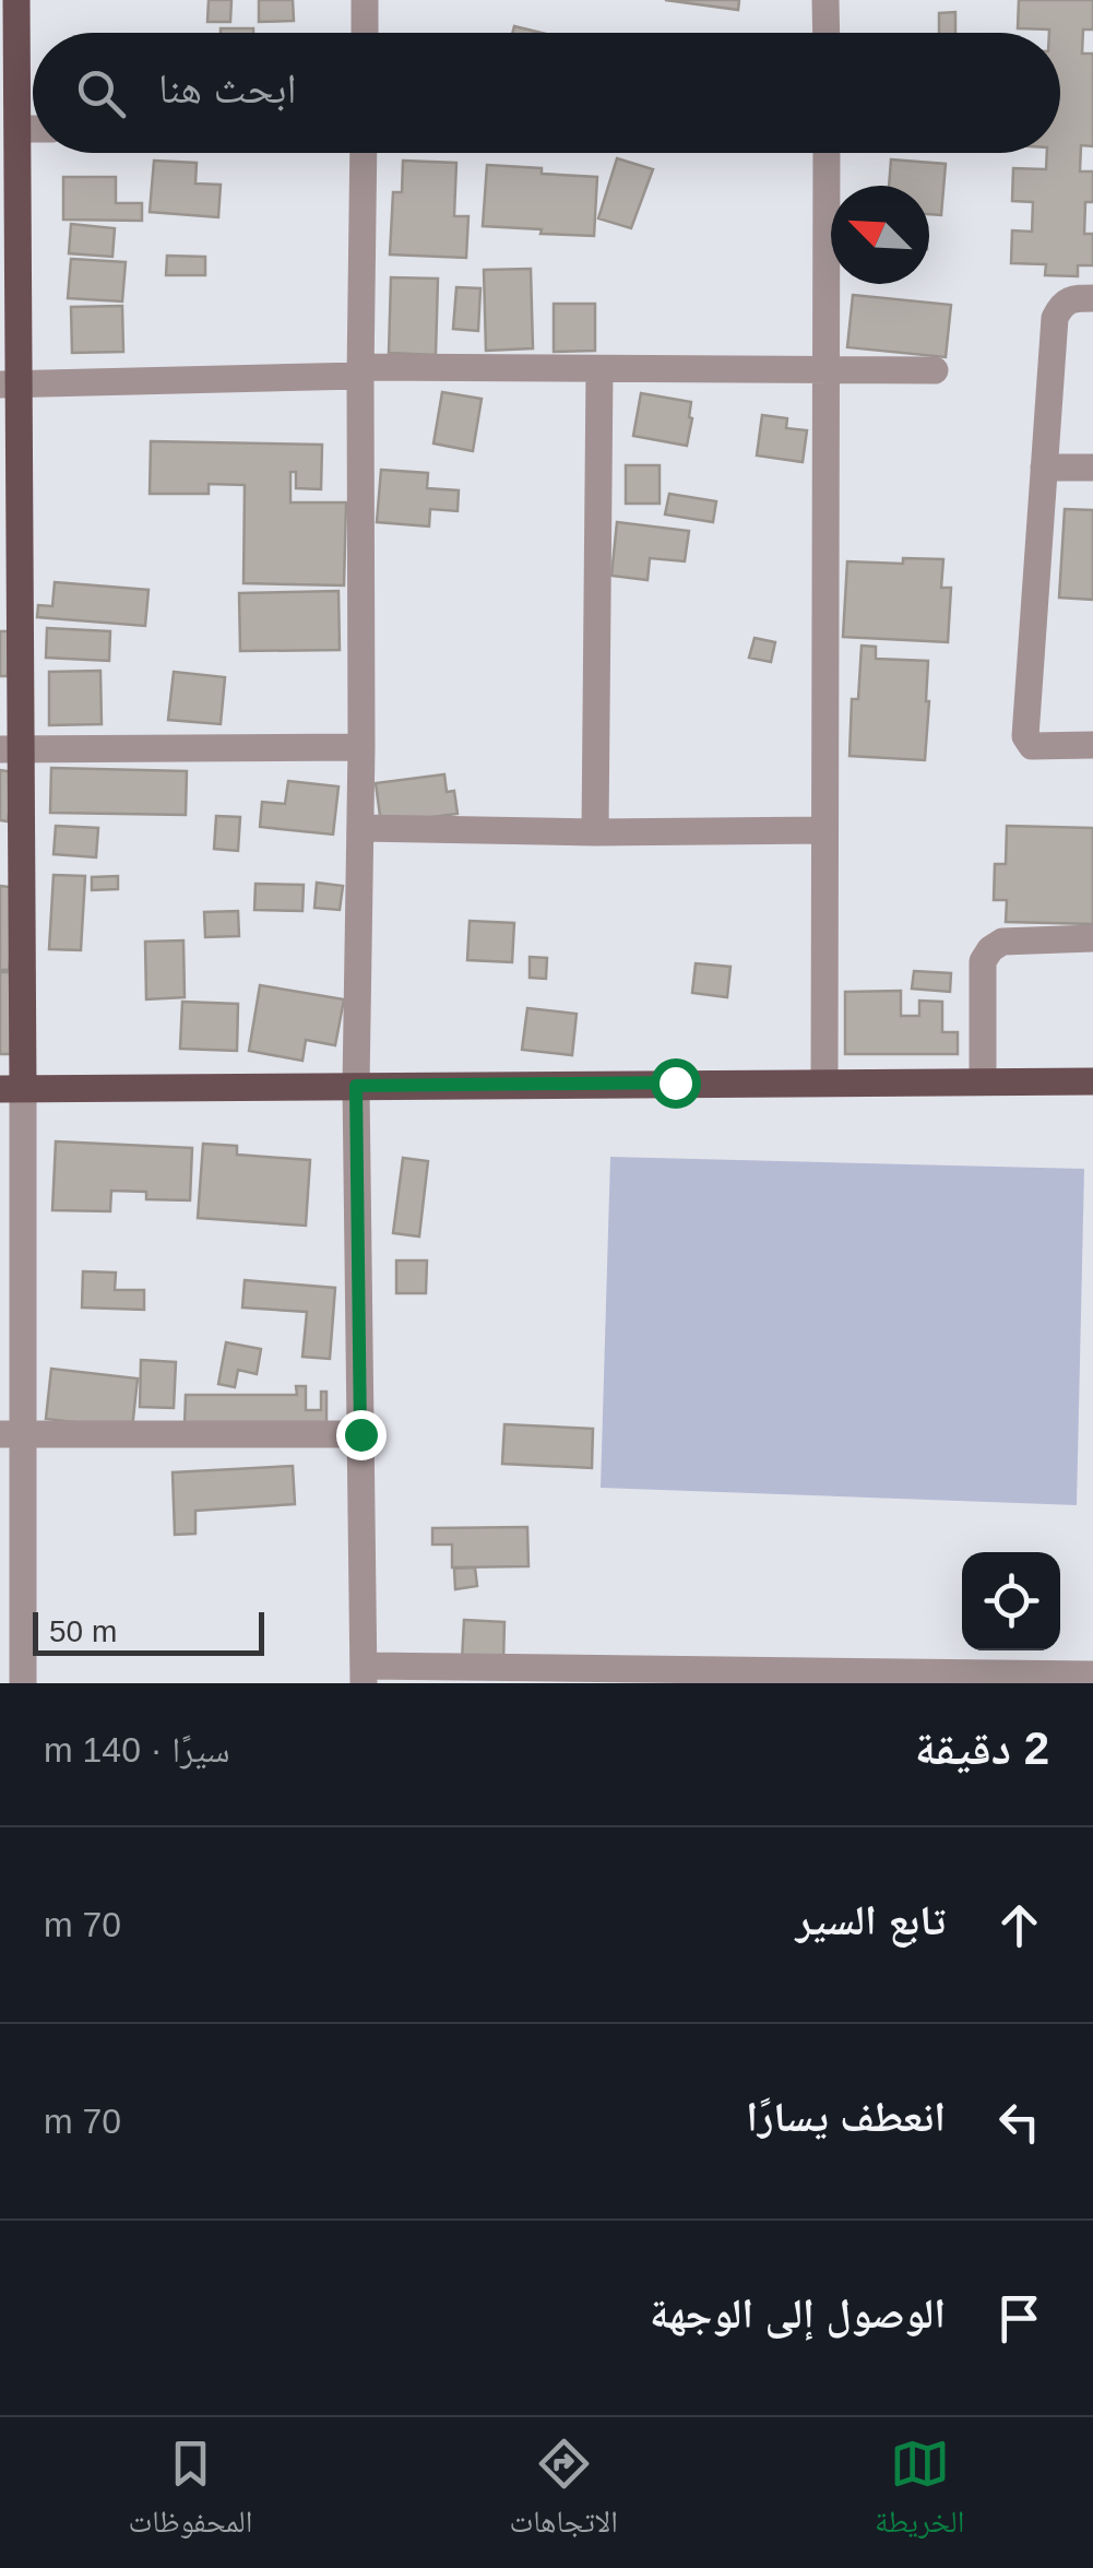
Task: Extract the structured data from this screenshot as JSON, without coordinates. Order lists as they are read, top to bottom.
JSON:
{
  "scale_bar": "50 m",
  "north": "top left",
  "page": {
    "search": "ابحث هنا",
    "scale": "50 m",
    "heading": ["2 دقيقة", "سيرًا · 140 m"],
    "list": [
      ["تابع السير", "70 m"],
      ["انعطف يسارًا", "70 m"],
      "الوصول إلى الوجهة"
    ],
    "nav": ["الخريطة", "الاتجاهات", "المحفوظات"]
  }
}
